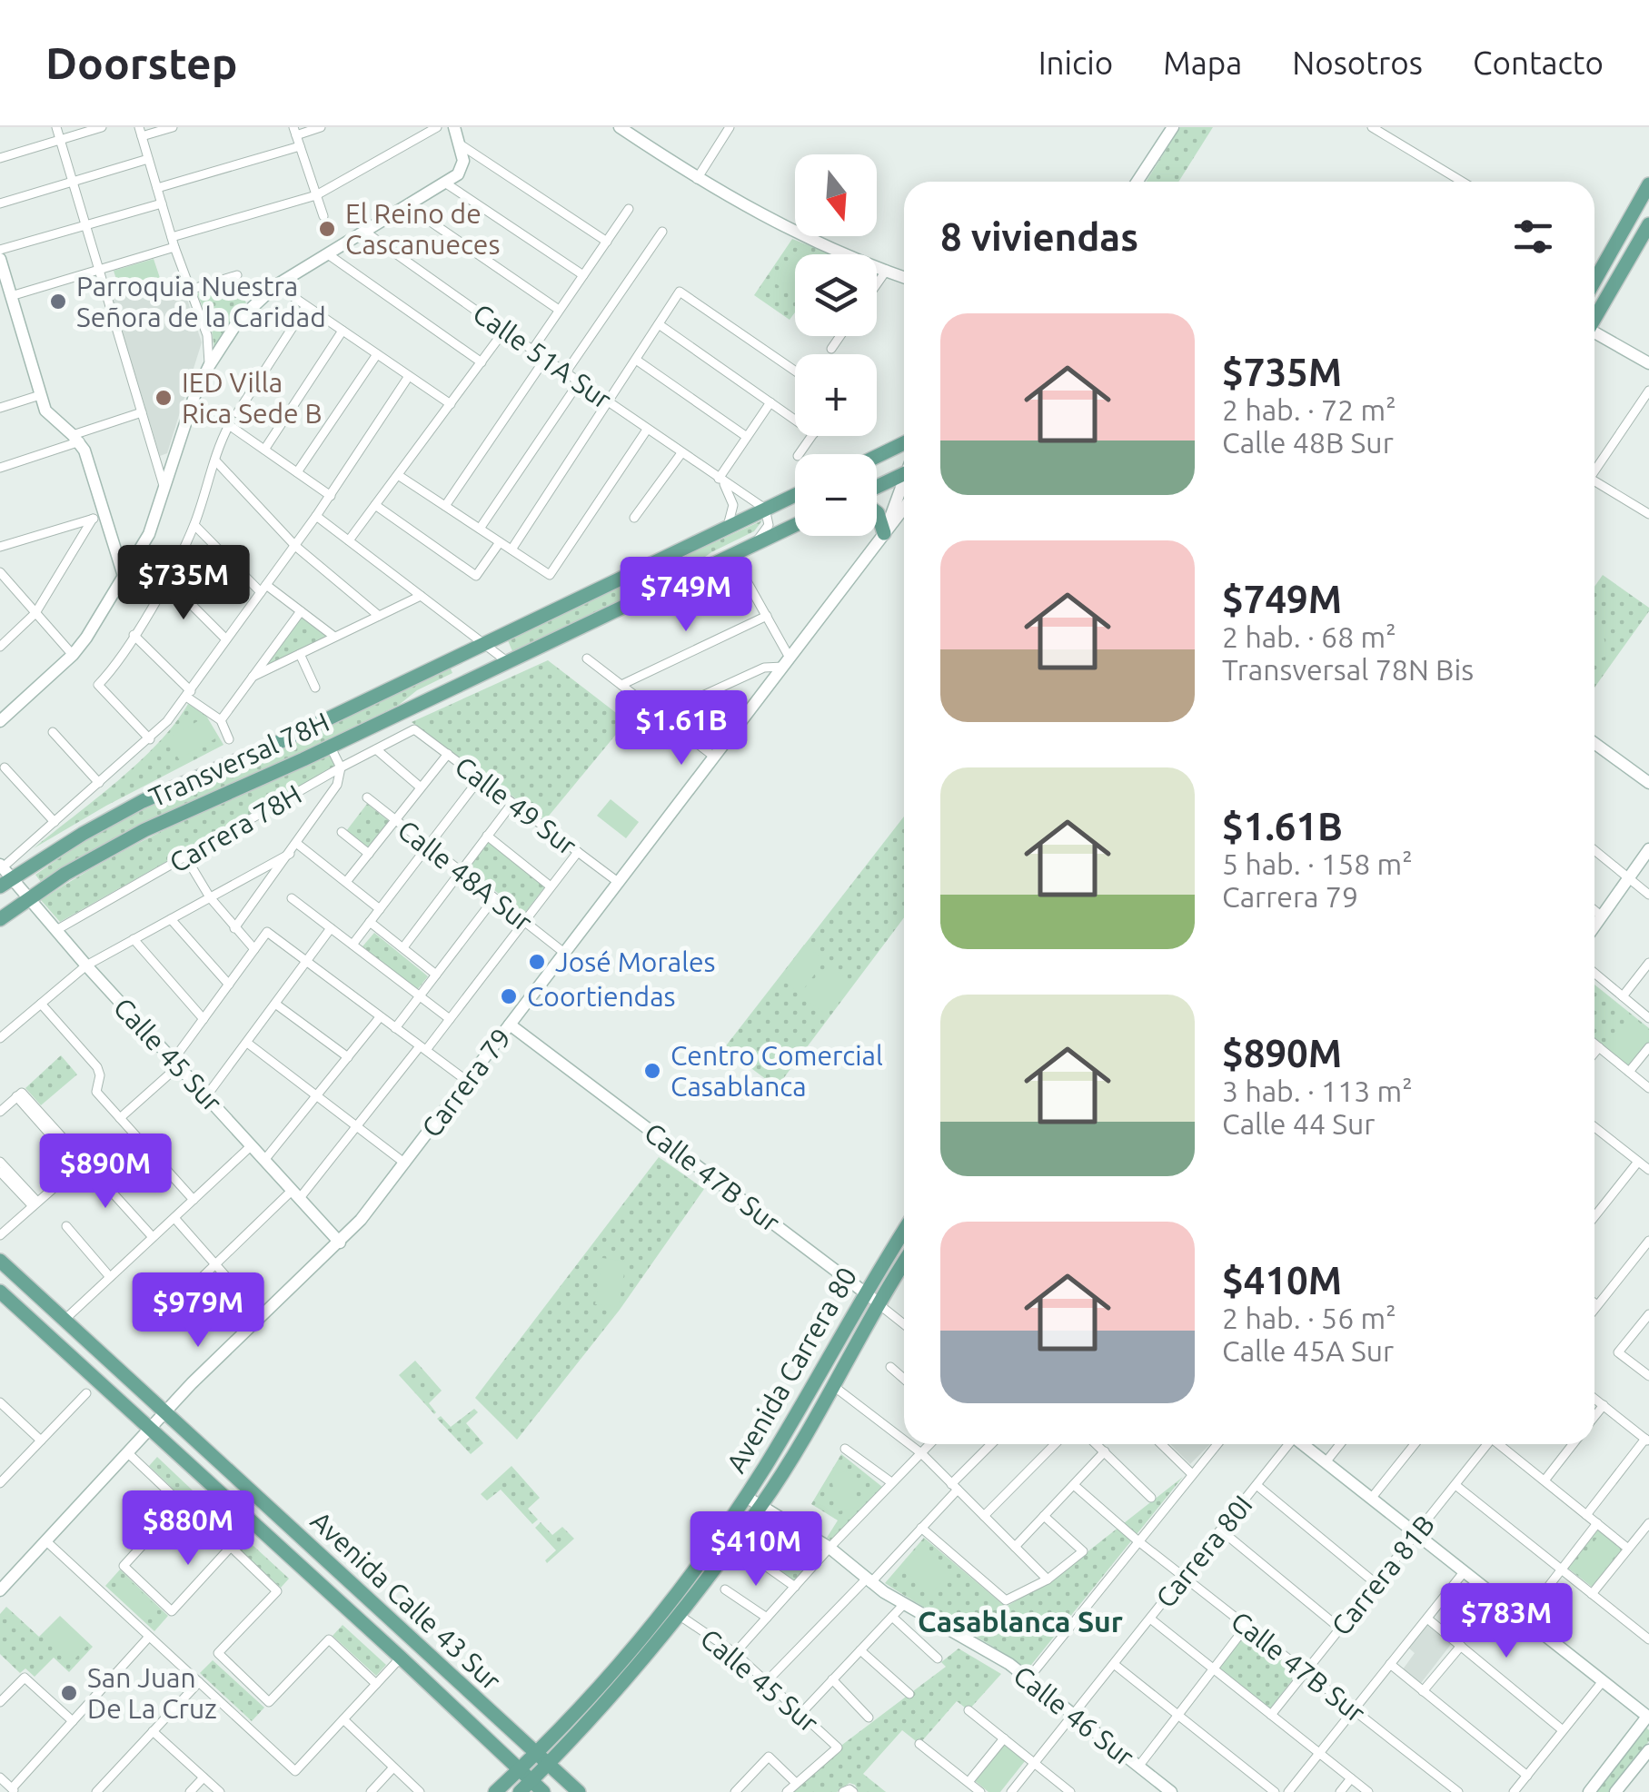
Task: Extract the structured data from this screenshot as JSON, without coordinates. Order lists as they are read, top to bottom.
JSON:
{
  "streets": {
    "main road": ["Transversal 78H", "Avenida Carrera 80", "Avenida Calle 43 Sur"],
    "street": [
      "Calle 51A Sur",
      "Calle 49 Sur",
      "Carrera 78H",
      "Calle 48A Sur",
      "Calle 45 Sur",
      "Carrera 79",
      "Calle 47B Sur",
      "Carrera 80I",
      "Carrera 81B",
      "Calle 46 Sur"
    ]
  },
  "crossings": [
    ["Calle 51A Sur", "Transversal 78H"],
    ["Transversal 78H", "Calle 45 Sur"],
    ["Calle 49 Sur", "Carrera 78H"],
    ["Calle 49 Sur", "Carrera 79"],
    ["Carrera 78H", "Calle 45 Sur"],
    ["Calle 48A Sur", "Carrera 79"],
    ["Calle 45 Sur", "Carrera 79"],
    ["Calle 45 Sur", "Avenida Carrera 80"],
    ["Carrera 79", "Calle 47B Sur"],
    ["Carrera 79", "Avenida Calle 43 Sur"],
    ["Calle 47B Sur", "Avenida Carrera 80"],
    ["Calle 47B Sur", "Carrera 80I"],
    ["Calle 47B Sur", "Carrera 81B"],
    ["Avenida Carrera 80", "Avenida Calle 43 Sur"],
    ["Avenida Carrera 80", "Calle 46 Sur"],
    ["Carrera 80I", "Calle 46 Sur"]
  ],
  "districts": ["Casablanca Sur"],
  "places": [
    "El Reino de Cascanueces",
    "Parroquia Nuestra Señora de la Caridad",
    "IED Villa Rica Sede B",
    "José Morales",
    "Coortiendas",
    "Centro Comercial Casablanca",
    "San Juan De La Cruz"
  ],
  "north": "bottom",
  "page": {
    "header": "Doorstep",
    "nav": [
      "Inicio",
      "Mapa",
      "Nosotros",
      "Contacto"
    ],
    "map_buttons": ["+", "−"],
    "heading": "8 viviendas",
    "list": [
      {
        "name": "$735M",
        "note": "2 hab. · 72 m² · Calle 48B Sur"
      },
      {
        "name": "$749M",
        "note": "2 hab. · 68 m² · Transversal 78N Bis"
      },
      {
        "name": "$1.61B",
        "note": "5 hab. · 158 m² · Carrera 79"
      },
      {
        "name": "$890M",
        "note": "3 hab. · 113 m² · Calle 44 Sur"
      },
      {
        "name": "$410M",
        "note": "2 hab. · 56 m² · Calle 45A Sur"
      }
    ],
    "price": [
      "$735M",
      "$749M",
      "$1.61B",
      "$890M",
      "$979M",
      "$880M",
      "$410M",
      "$783M"
    ]
  }
}
